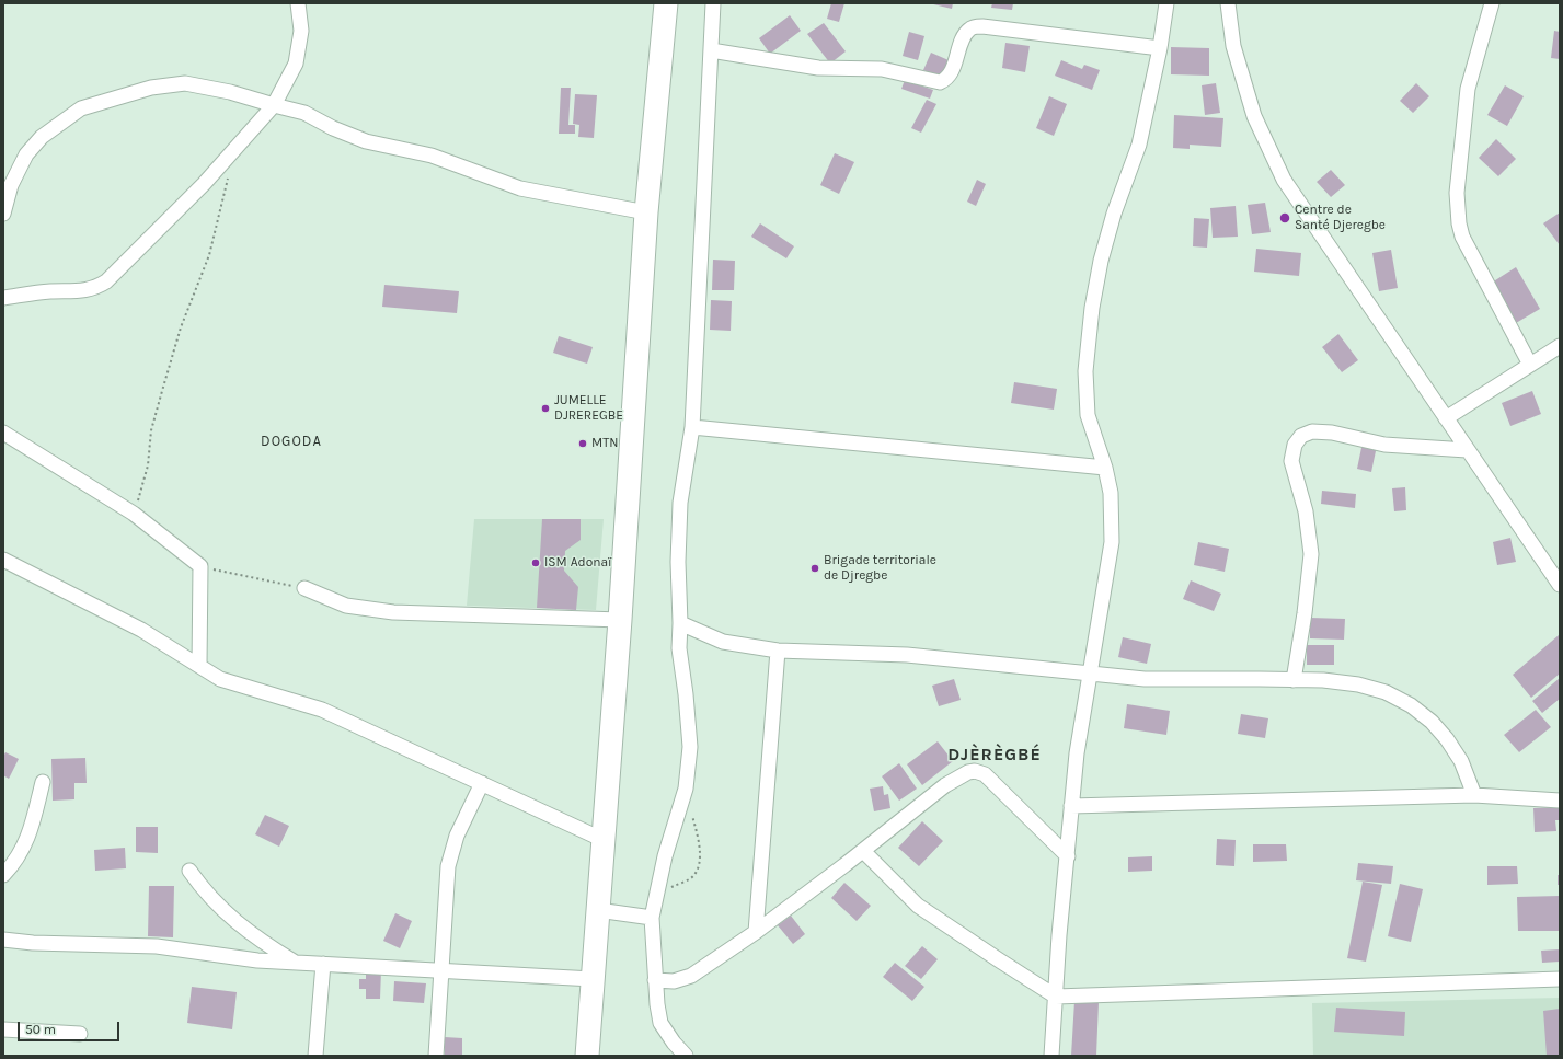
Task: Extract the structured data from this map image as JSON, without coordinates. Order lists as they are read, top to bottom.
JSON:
{
  "districts": ["DOGODA", "DJÈRÈGBÉ"],
  "places": [
    "Centre de Santé Djeregbe",
    "JUMELLE DJREREGBE",
    "MTN",
    "ISM Adonaï",
    "Brigade territoriale de Djregbe"
  ],
  "scale_bar": "50 m"
}
